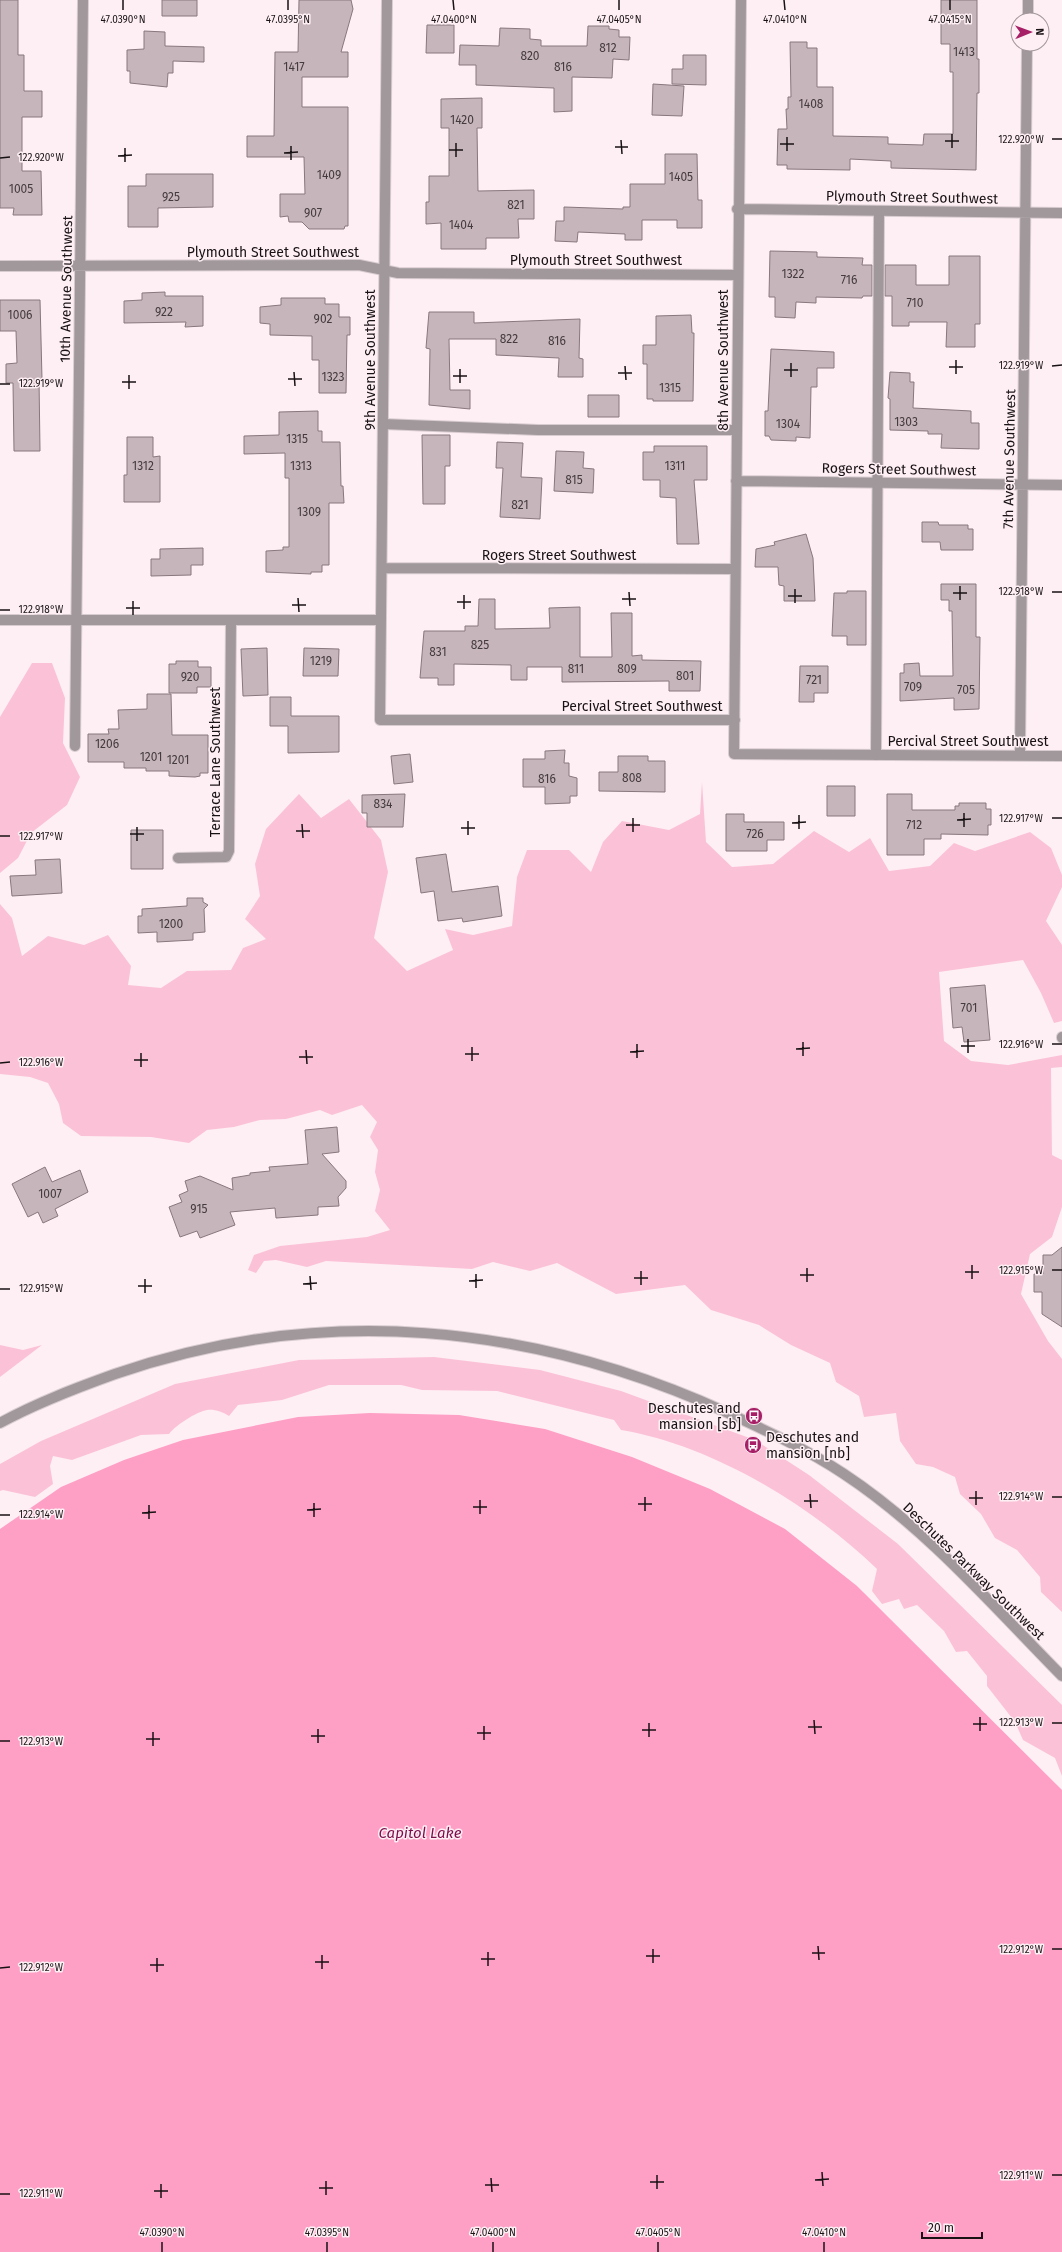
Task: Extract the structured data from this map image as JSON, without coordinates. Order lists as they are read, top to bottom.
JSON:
{
  "streets": {
    "street": [
      "Plymouth Street Southwest",
      "10th Avenue Southwest",
      "9th Avenue Southwest",
      "8th Avenue Southwest",
      "7th Avenue Southwest",
      "Rogers Street Southwest",
      "Percival Street Southwest",
      "Terrace Lane Southwest",
      "Deschutes Parkway Southwest"
    ]
  },
  "crossings": [
    ["Plymouth Street Southwest", "10th Avenue Southwest"],
    ["Plymouth Street Southwest", "9th Avenue Southwest"],
    ["Plymouth Street Southwest", "8th Avenue Southwest"],
    ["Plymouth Street Southwest", "7th Avenue Southwest"],
    ["9th Avenue Southwest", "Rogers Street Southwest"],
    ["9th Avenue Southwest", "Percival Street Southwest"],
    ["8th Avenue Southwest", "Rogers Street Southwest"],
    ["8th Avenue Southwest", "Percival Street Southwest"],
    ["7th Avenue Southwest", "Rogers Street Southwest"],
    ["7th Avenue Southwest", "Percival Street Southwest"]
  ],
  "water": ["Capitol Lake"],
  "places": {
    "bus stop": ["Deschutes and mansion [sb]", "Deschutes and mansion [nb]"]
  },
  "house_numbers": [
    "812",
    "1413",
    "820",
    "1417",
    "816",
    "1408",
    "1420",
    "1409",
    "1405",
    "1005",
    "925",
    "821",
    "907",
    "1404",
    "1322",
    "716",
    "710",
    "922",
    "1006",
    "902",
    "822",
    "816",
    "1323",
    "1315",
    "1303",
    "1304",
    "1315",
    "1312",
    "1313",
    "1311",
    "815",
    "821",
    "1309",
    "825",
    "831",
    "1219",
    "811",
    "809",
    "801",
    "920",
    "721",
    "709",
    "705",
    "1206",
    "1201",
    "1201",
    "808",
    "816",
    "834",
    "712",
    "726",
    "1200",
    "701",
    "1007",
    "915"
  ],
  "scale_bar": "20 m",
  "north": "right",
  "coordinates": [
    "47.0390°N",
    "47.0395°N",
    "47.0400°N",
    "47.0405°N",
    "47.0410°N",
    "47.0415°N",
    "122.920°W",
    "122.919°W",
    "122.918°W",
    "122.917°W",
    "122.916°W",
    "122.915°W",
    "122.914°W",
    "122.913°W",
    "122.912°W",
    "122.911°W"
  ]
}
